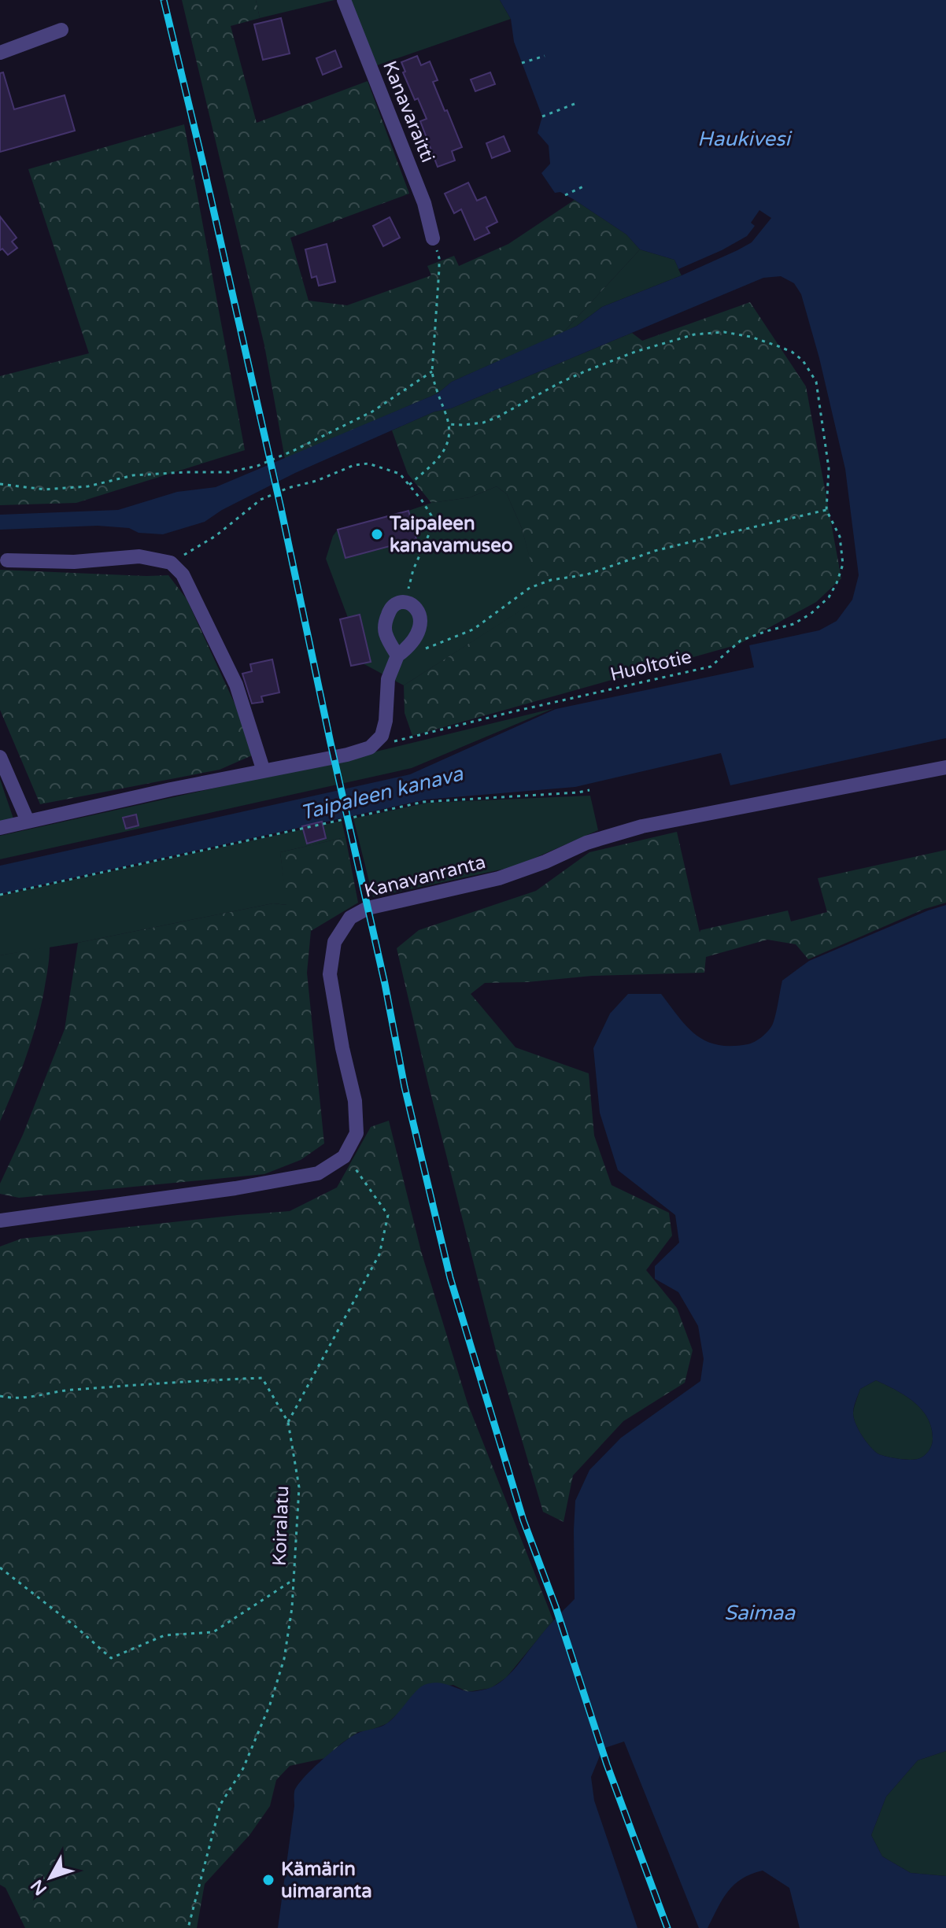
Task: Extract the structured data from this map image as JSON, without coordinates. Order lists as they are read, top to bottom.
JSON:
{
  "streets": {
    "street": ["Kanavaraitti", "Kanavanranta"],
    "path": ["Huoltotie", "Koiralatu"]
  },
  "water": ["Haukivesi", "Taipaleen kanava", "Saimaa"],
  "places": ["Taipaleen kanavamuseo", "Kämärin uimaranta"],
  "north": "bottom left"
}
